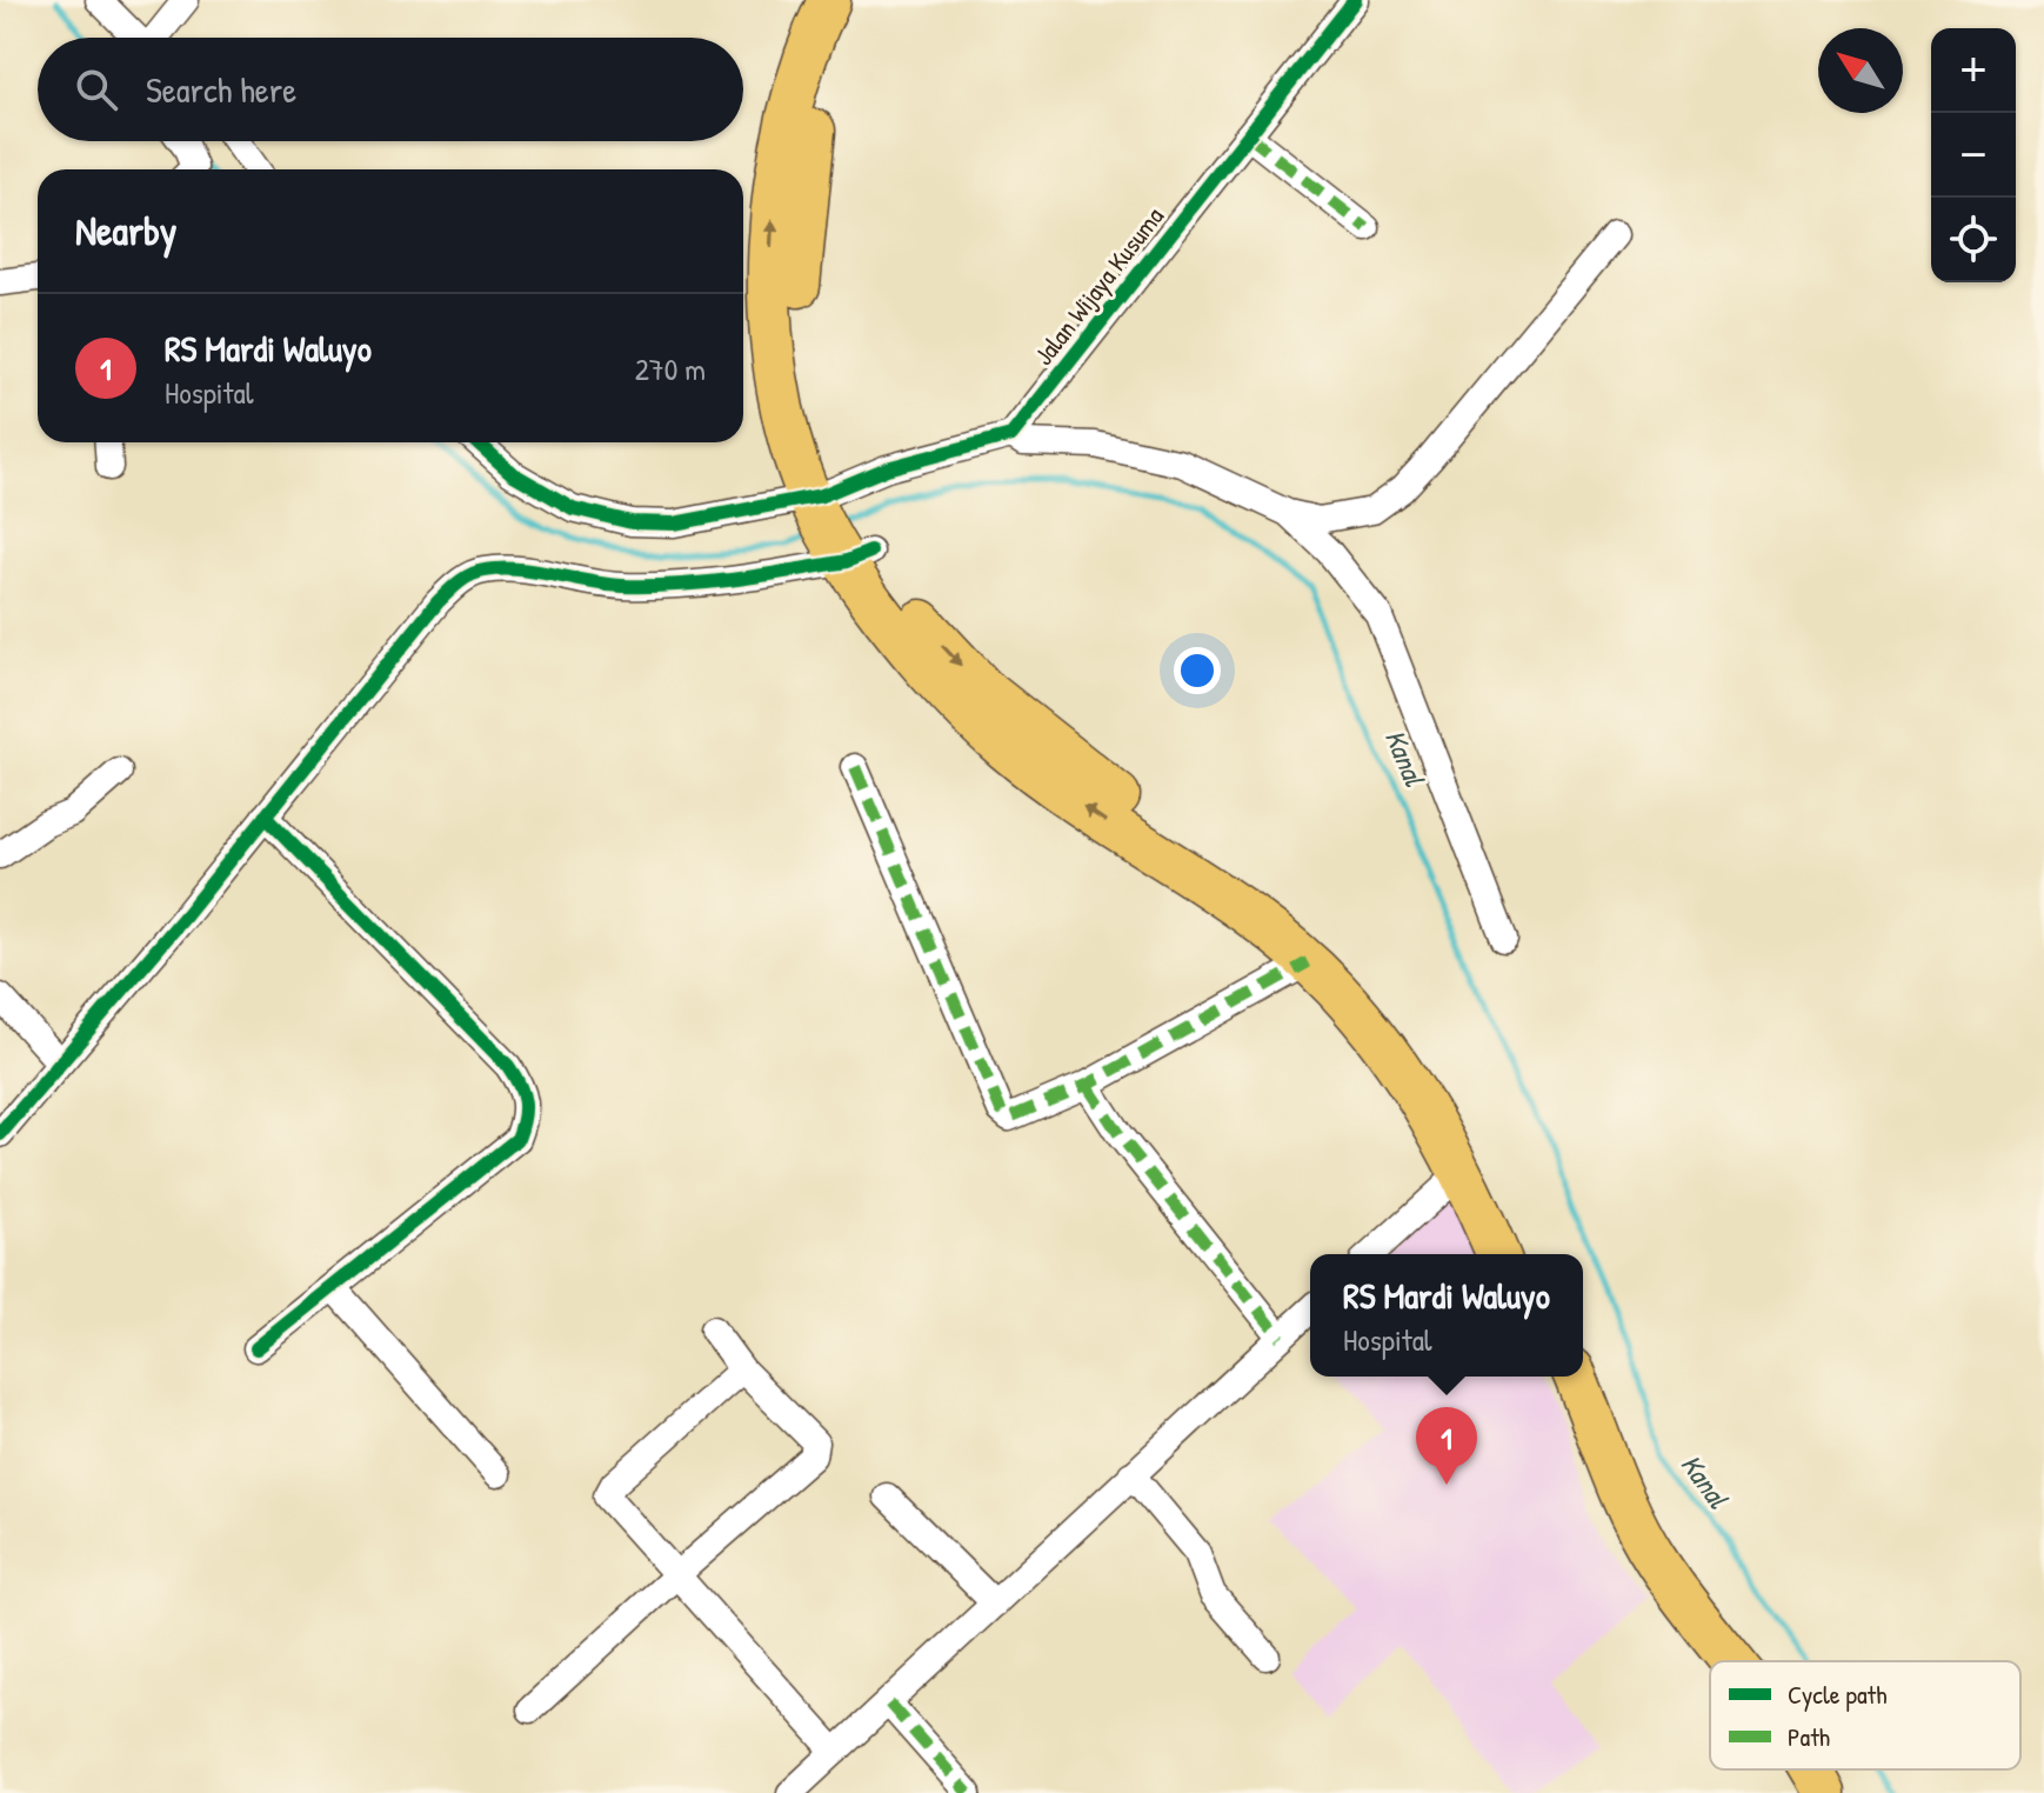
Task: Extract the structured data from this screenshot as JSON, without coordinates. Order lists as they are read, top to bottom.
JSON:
{
  "streets": {
    "street": ["Jalan Wijaya Kusuma"]
  },
  "water": ["Kanal"],
  "legend": ["Cycle path", "Path"],
  "north": "top left",
  "page": {
    "map_buttons": ["+", "−"],
    "search": "Search here",
    "heading": "Nearby",
    "list": [
      {
        "mark": "1",
        "name": "RS Mardi Waluyo",
        "note": "Hospital",
        "value": "270 m"
      }
    ],
    "popup": ["RS Mardi Waluyo", "Hospital"],
    "pins": "1"
  }
}
